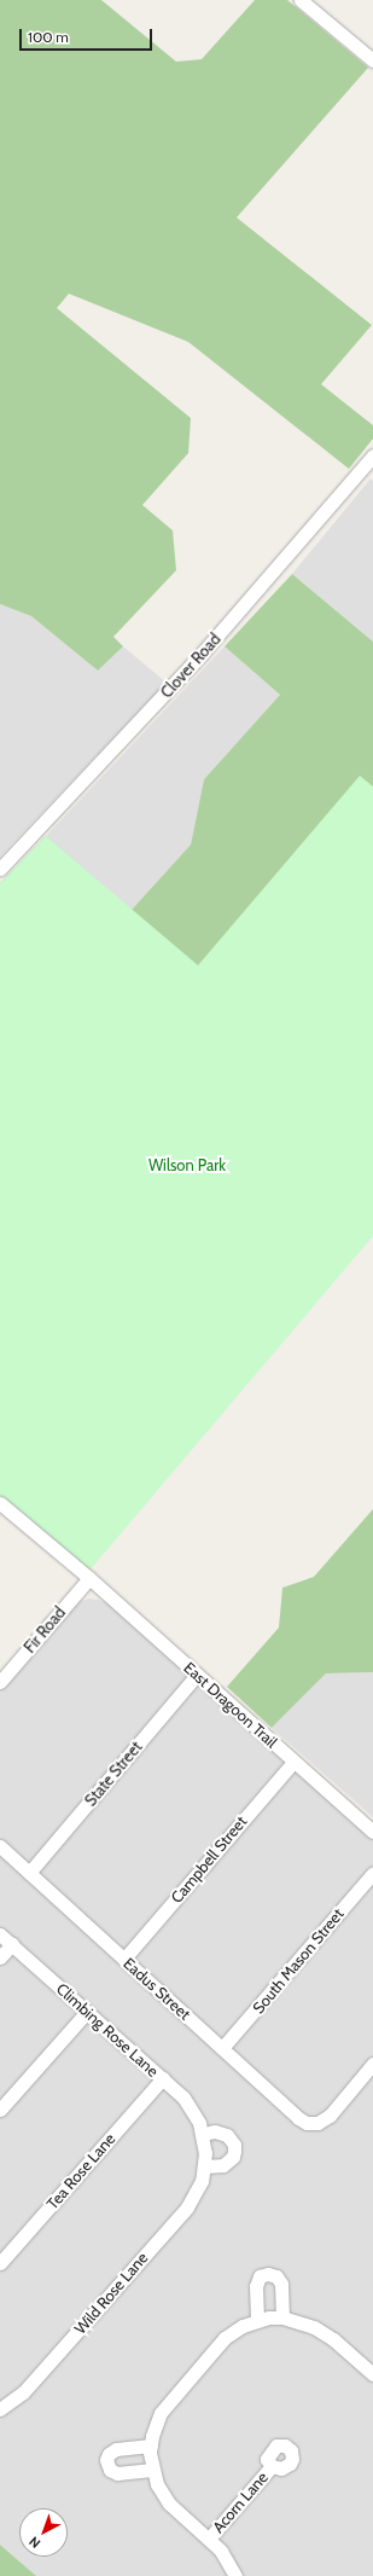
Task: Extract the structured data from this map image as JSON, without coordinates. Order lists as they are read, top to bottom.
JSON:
{
  "streets": {
    "street": [
      "Clover Road",
      "Fir Road",
      "East Dragoon Trail",
      "State Street",
      "Campbell Street",
      "South Mason Street",
      "Eadus Street",
      "Climbing Rose Lane",
      "Tea Rose Lane",
      "Wild Rose Lane",
      "Acorn Lane"
    ]
  },
  "crossings": [
    ["Fir Road", "East Dragoon Trail"],
    ["East Dragoon Trail", "State Street"],
    ["East Dragoon Trail", "Campbell Street"],
    ["State Street", "Eadus Street"],
    ["Campbell Street", "Eadus Street"],
    ["South Mason Street", "Eadus Street"],
    ["Climbing Rose Lane", "Tea Rose Lane"],
    ["Climbing Rose Lane", "Wild Rose Lane"]
  ],
  "parks": ["Wilson Park"],
  "scale_bar": "100 m",
  "north": "bottom left"
}
